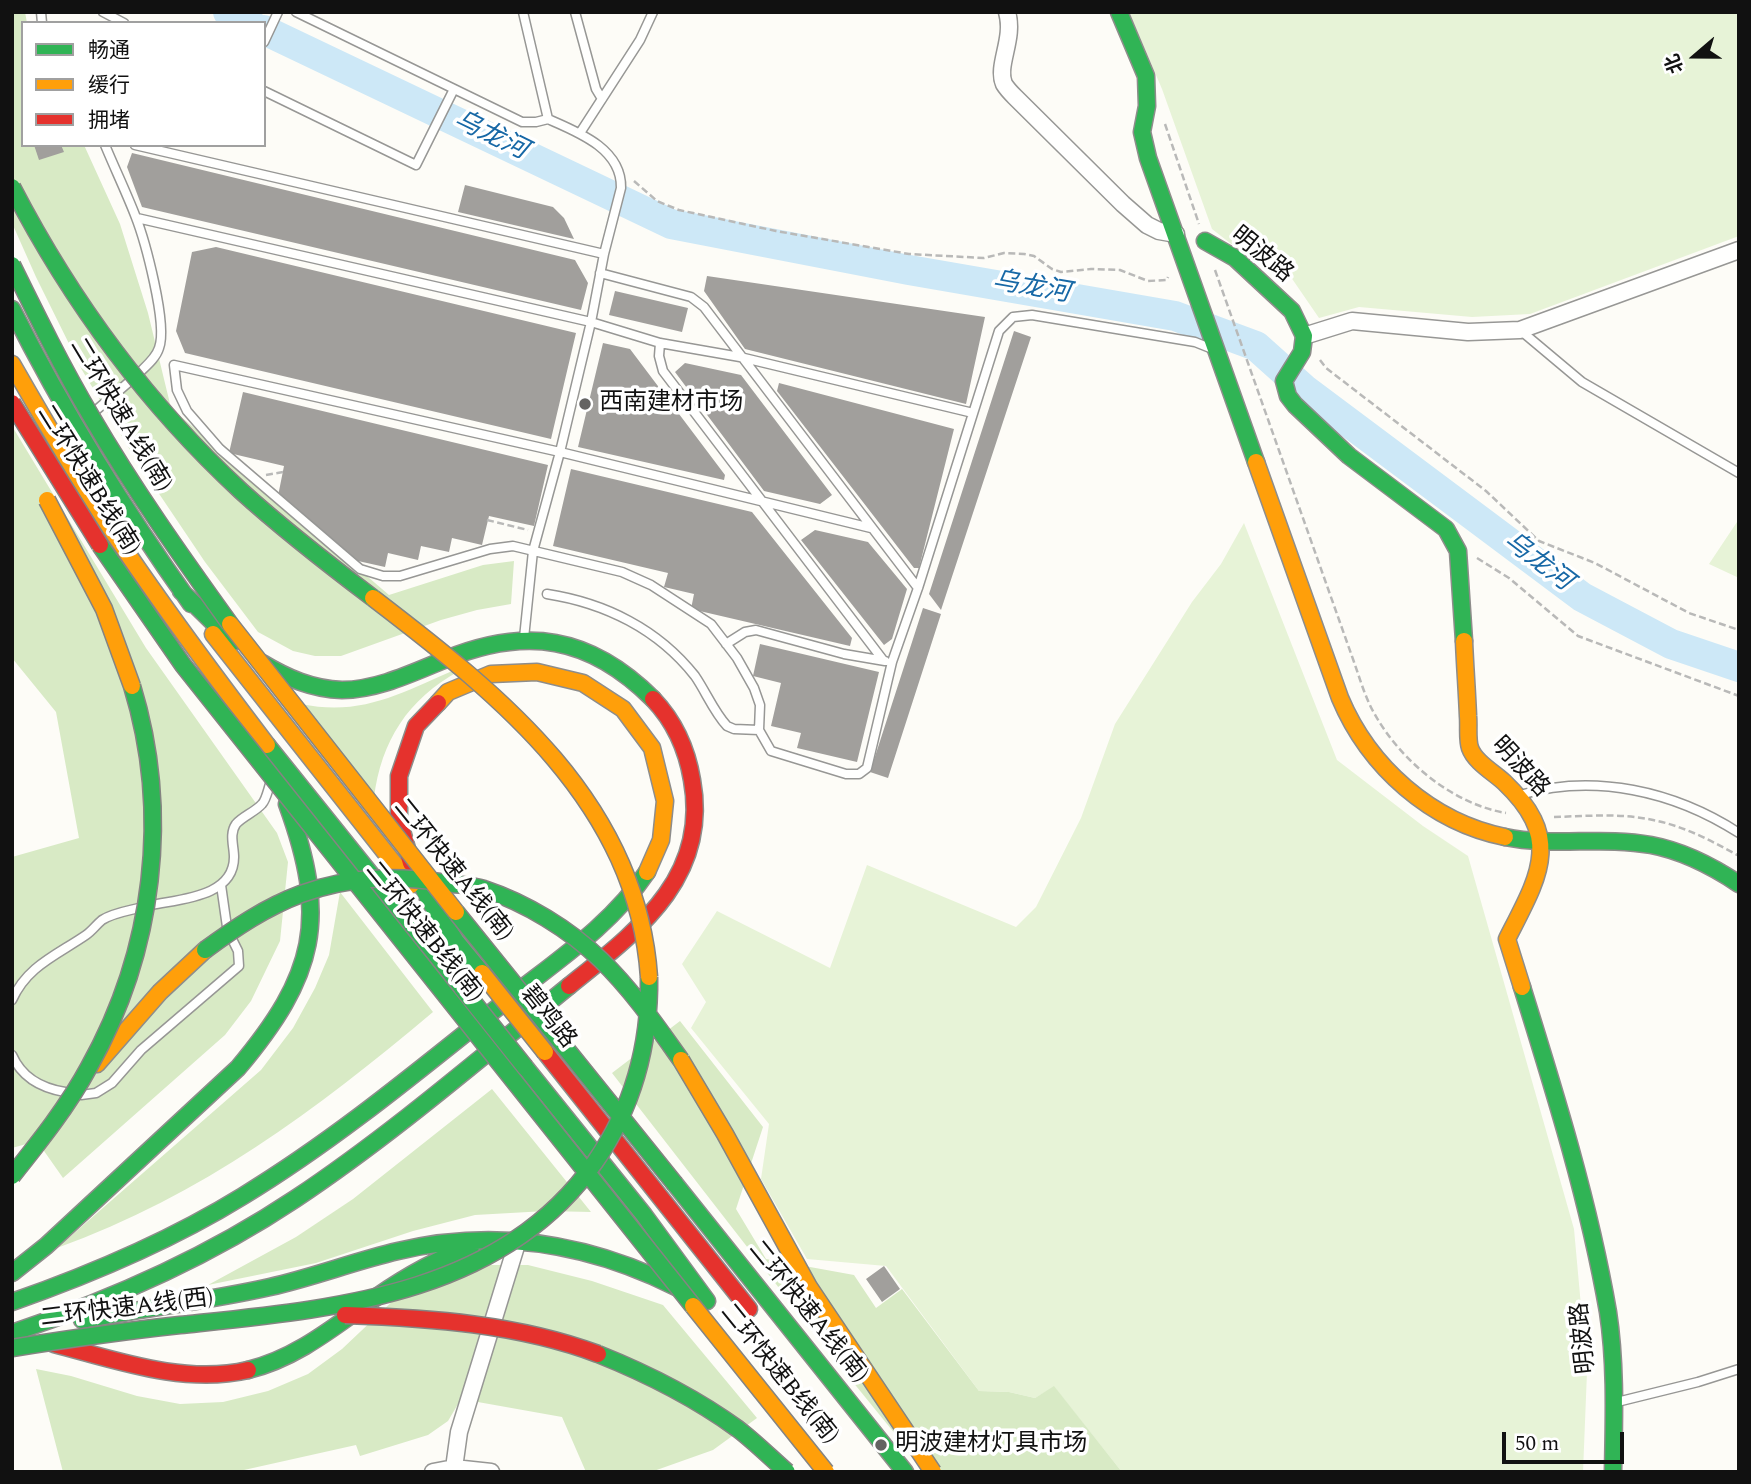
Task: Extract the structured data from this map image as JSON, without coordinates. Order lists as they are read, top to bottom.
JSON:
{
  "streets": {
    "main road": [
      "明波路",
      "二环快速A线(南)",
      "二环快速B线(南)",
      "碧鸡路",
      "二环快速A线(西)"
    ]
  },
  "water": ["乌龙河"],
  "places": ["西南建材市场", "明波建材灯具市场"],
  "legend": ["畅通", "缓行", "拥堵"],
  "scale_bar": "50 m",
  "north": "left"
}
